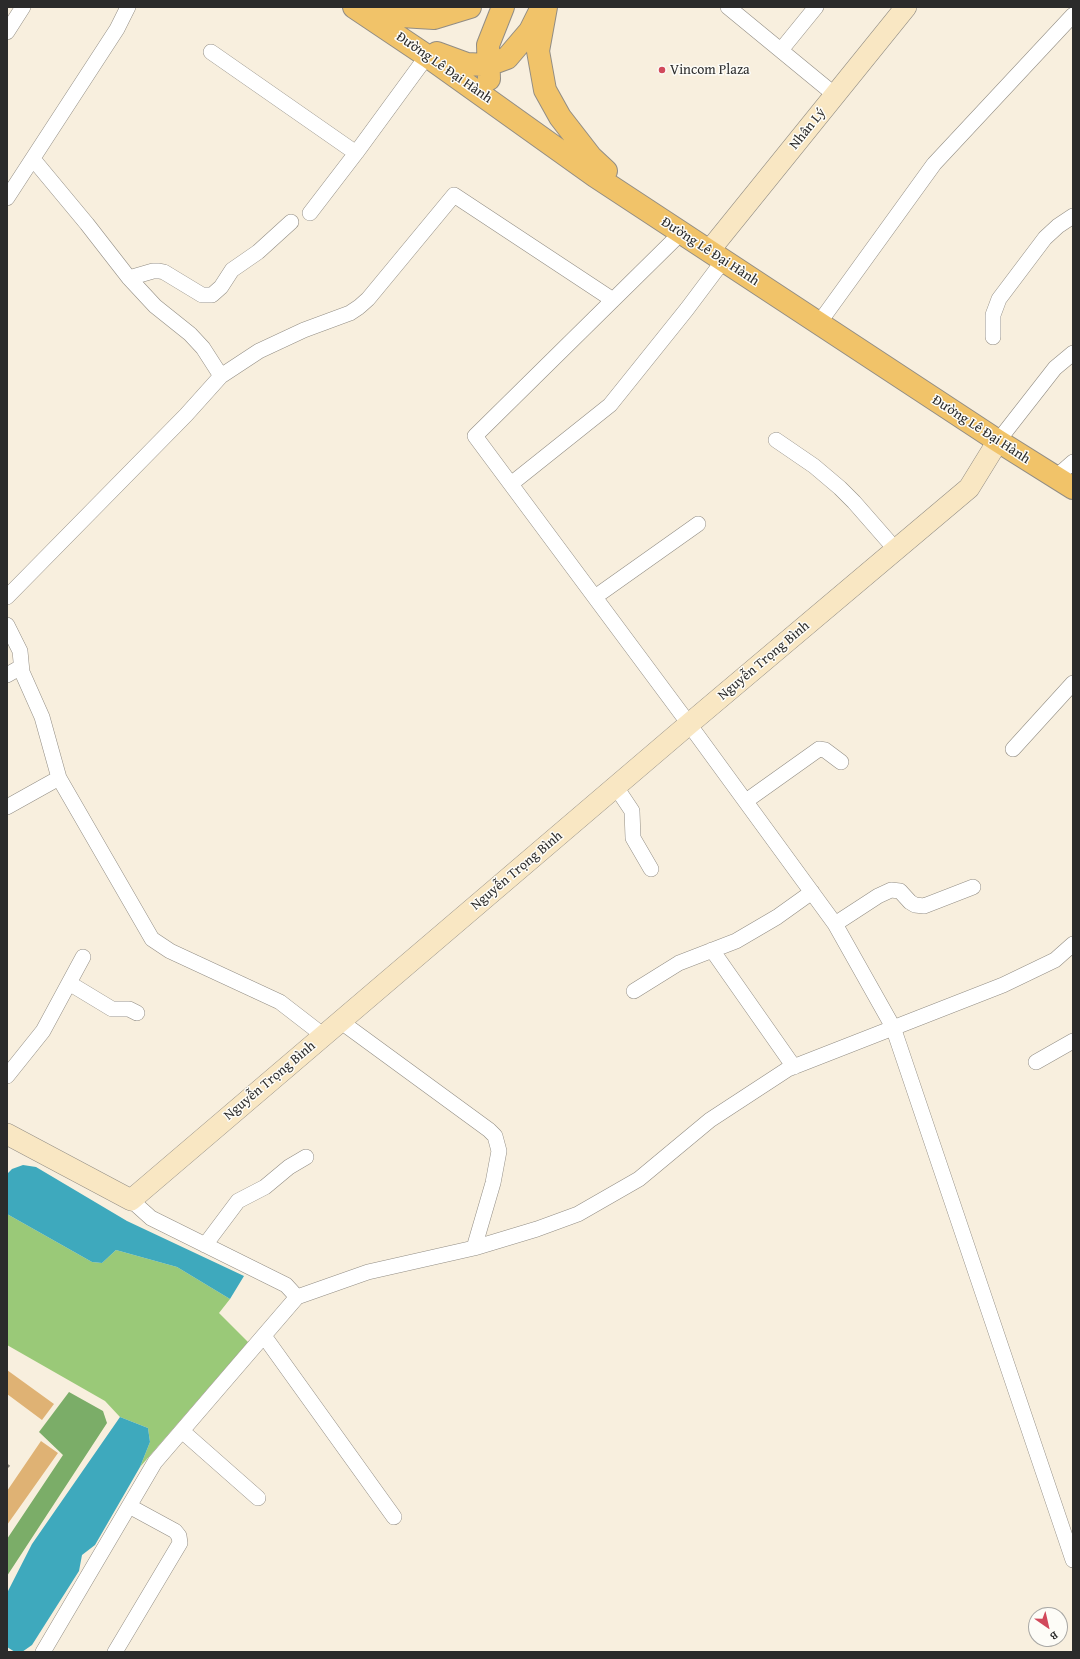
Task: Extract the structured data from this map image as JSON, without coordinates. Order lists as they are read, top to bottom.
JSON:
{
  "streets": {
    "main road": ["Đường Lê Đại Hành"],
    "street": ["Nhân Lý", "Nguyễn Trọng Bình"]
  },
  "crossings": [
    ["Đường Lê Đại Hành", "Nhân Lý"],
    ["Đường Lê Đại Hành", "Nguyễn Trọng Bình"]
  ],
  "places": ["Vincom Plaza"],
  "north": "bottom right"
}
